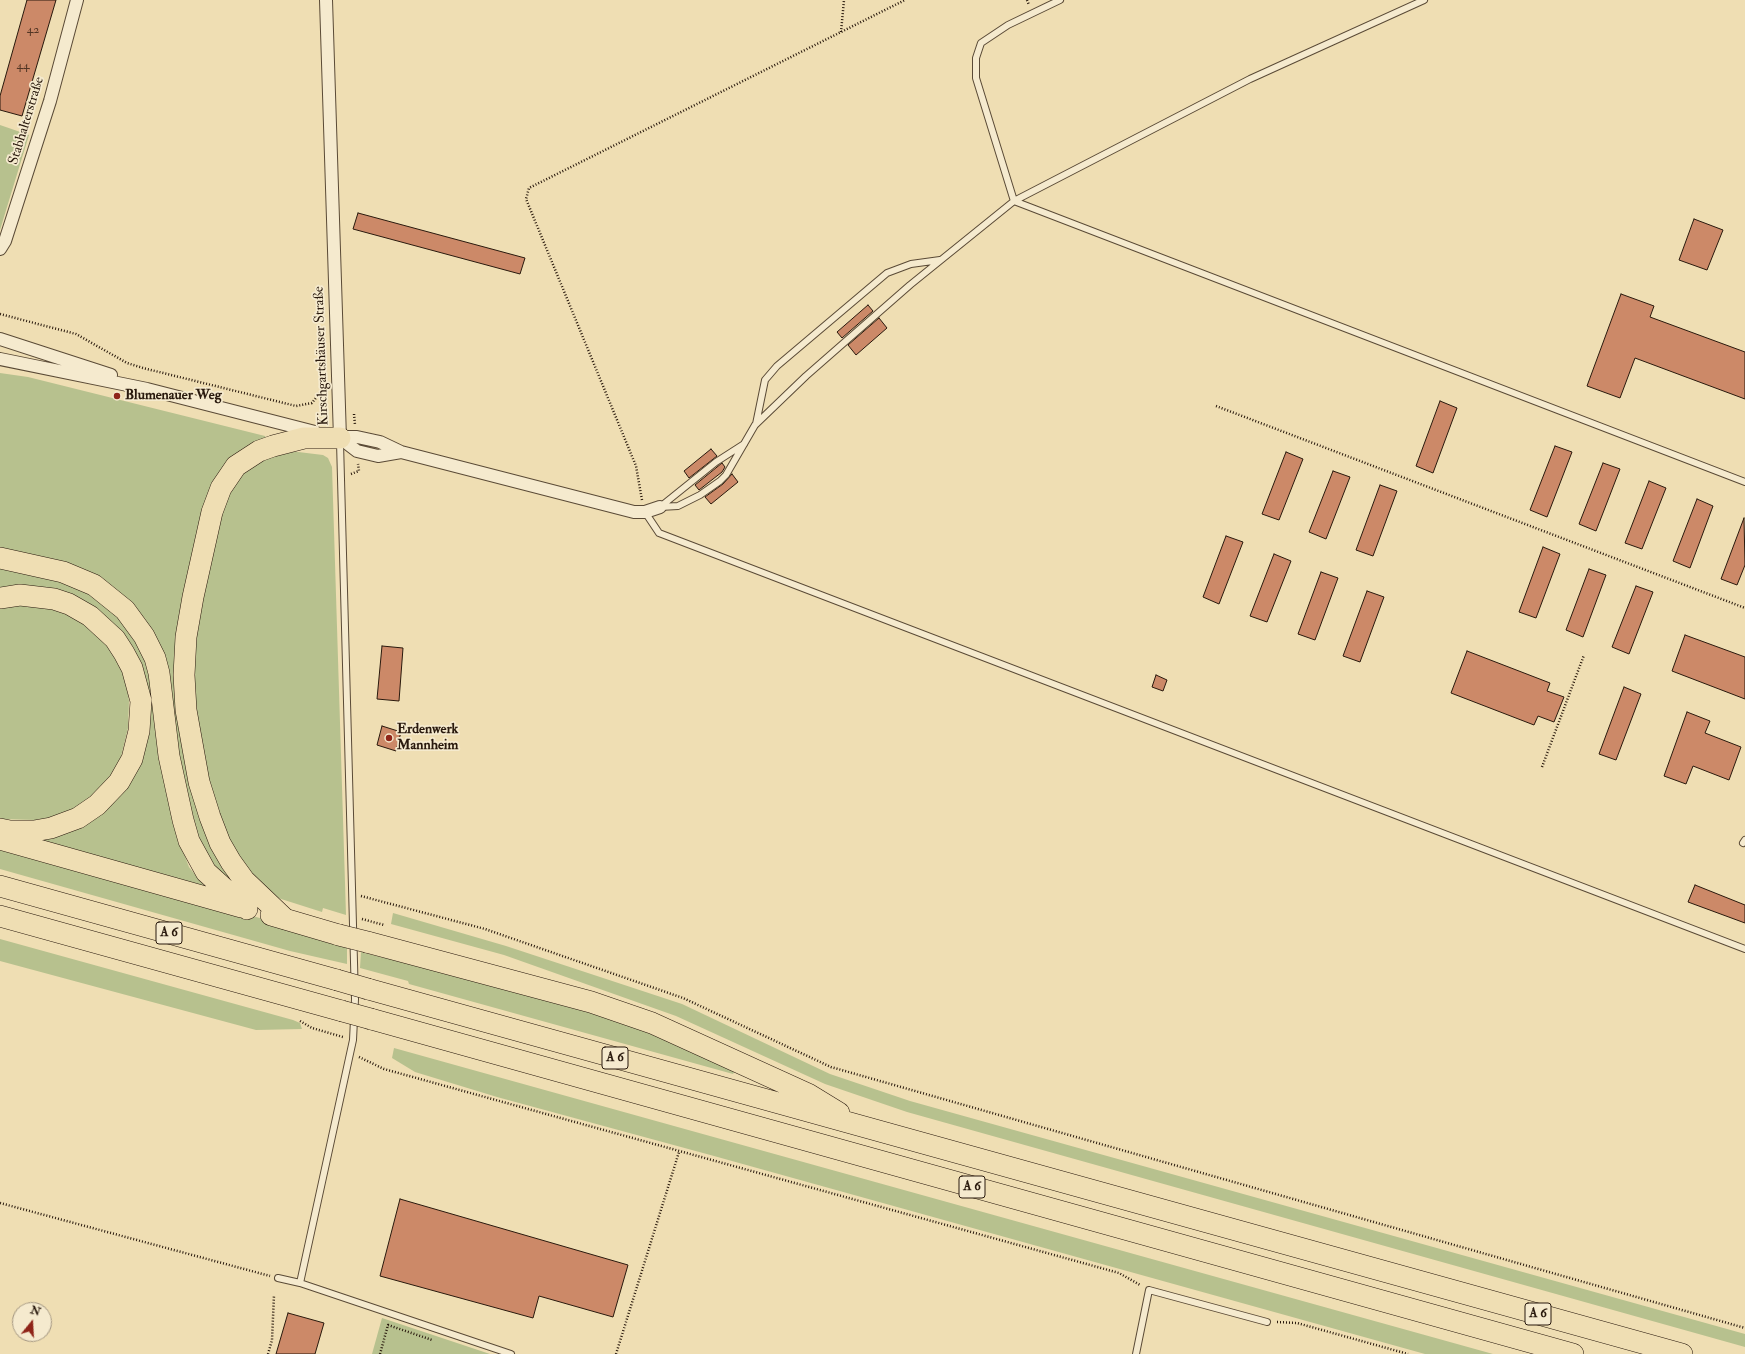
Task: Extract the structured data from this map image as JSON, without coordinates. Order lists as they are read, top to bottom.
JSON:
{
  "streets": {
    "highway": ["A 6"],
    "street": ["Stabhalterstraße", "Kirschgartshäuser Straße"]
  },
  "places": ["Blumenauer Weg", "Erdenwerk Mannheim"],
  "house_numbers": ["42", "44"],
  "north": "top"
}
